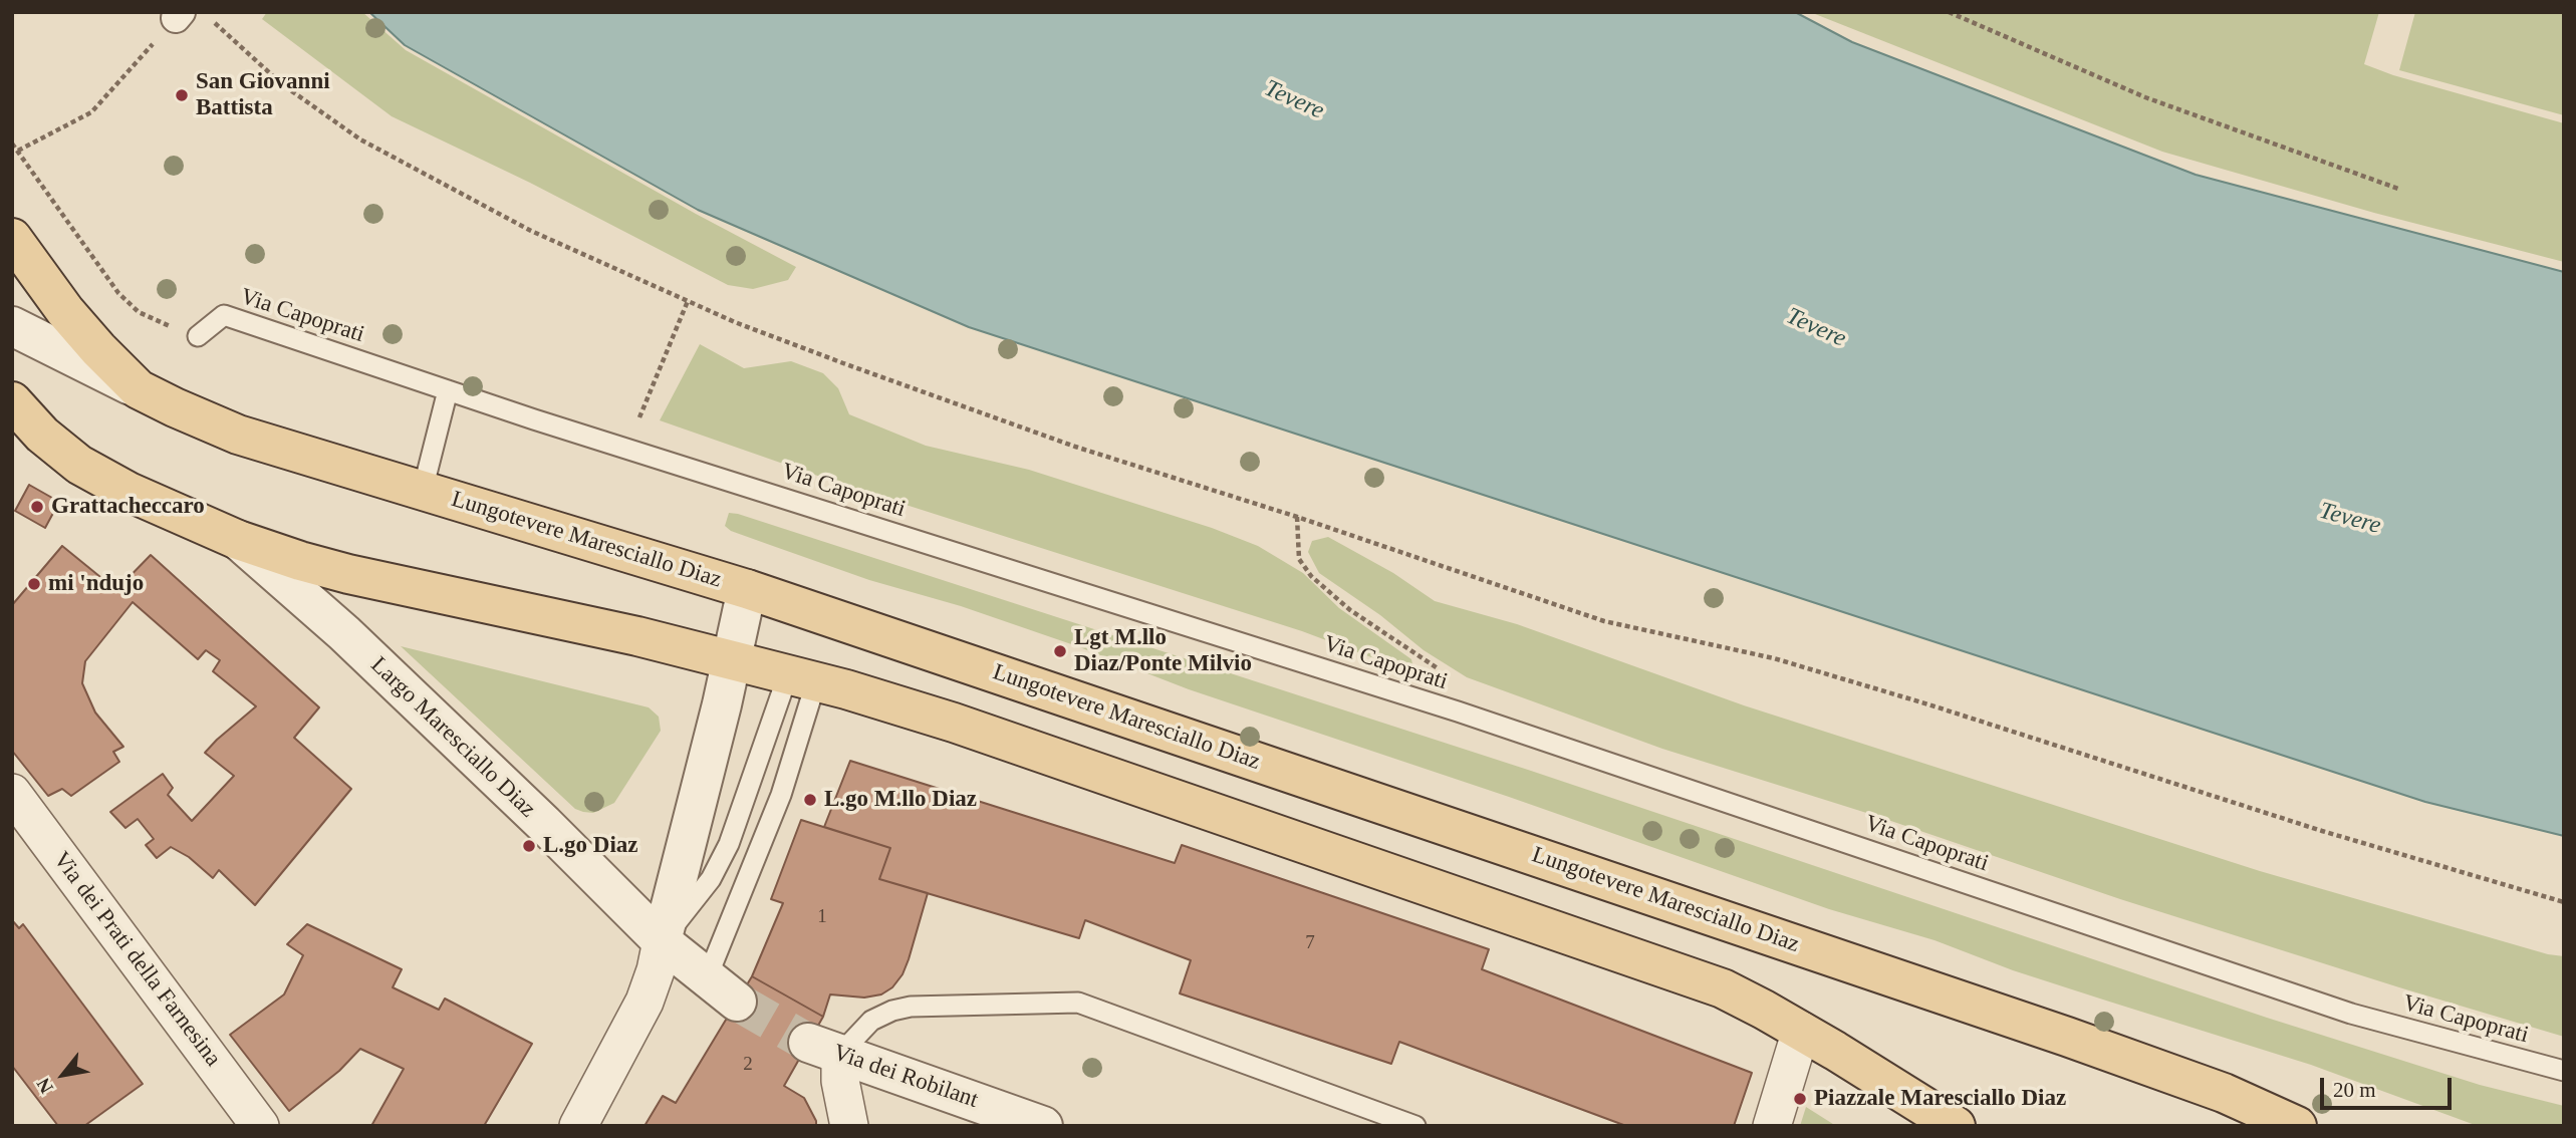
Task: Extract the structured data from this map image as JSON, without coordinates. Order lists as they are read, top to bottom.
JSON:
{
  "streets": {
    "main road": ["Lungotevere Maresciallo Diaz"],
    "street": ["Largo Maresciallo Diaz", "Via dei Prati della Farnesina", "Via dei Robilant"],
    "lane": ["Via Capoprati"]
  },
  "water": ["Tevere"],
  "places": [
    "San Giovanni Battista",
    "Grattacheccaro",
    "mi 'ndujo",
    "Lgt M.llo Diaz/Ponte Milvio",
    "L.go M.llo Diaz",
    "L.go Diaz",
    "Piazzale Maresciallo Diaz"
  ],
  "house_numbers": ["1", "7", "2"],
  "scale_bar": "20 m",
  "north": "bottom left"
}
